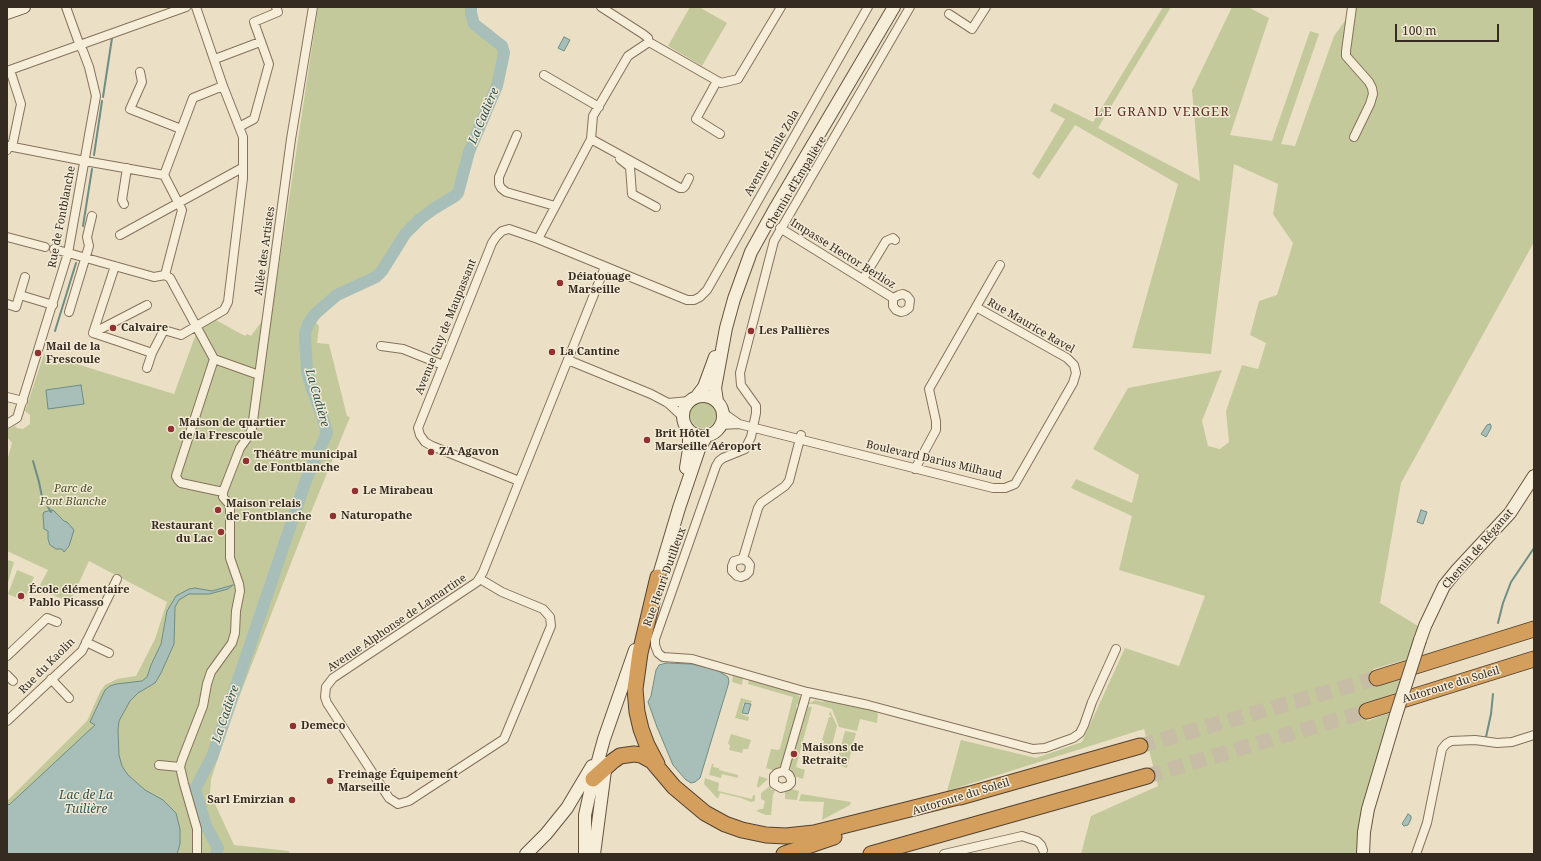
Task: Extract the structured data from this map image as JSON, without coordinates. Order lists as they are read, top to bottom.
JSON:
{
  "streets": {
    "highway": ["Autoroute du Soleil"],
    "main road": ["Chemin de Réganat"],
    "street": [
      "Avenue Émile Zola",
      "Chemin d'Empalière",
      "Rue de Fontblanche",
      "Allée des Artistes",
      "Impasse Hector Berlioz",
      "Rue Maurice Ravel",
      "Avenue Guy de Maupassant",
      "Boulevard Darius Milhaud",
      "Rue Henri Dutilleux",
      "Avenue Alphonse de Lamartine",
      "Rue du Kaolin"
    ]
  },
  "crossings": [
    ["Avenue Émile Zola", "Avenue Guy de Maupassant"],
    ["Chemin d'Empalière", "Impasse Hector Berlioz"],
    ["Chemin d'Empalière", "Boulevard Darius Milhaud"],
    ["Chemin d'Empalière", "Rue Henri Dutilleux"],
    ["Rue Maurice Ravel", "Boulevard Darius Milhaud"],
    ["Avenue Guy de Maupassant", "Avenue Alphonse de Lamartine"],
    ["Boulevard Darius Milhaud", "Rue Henri Dutilleux"]
  ],
  "districts": ["LE GRAND VERGER"],
  "water": ["La Cadière", "Lac de La Tuilière"],
  "parks": ["Parc de Font Blanche"],
  "places": [
    "Déiatouage Marseille",
    "Calvaire",
    "Les Pallières",
    "La Cantine",
    "Mail de la Frescoule",
    "Maison de quartier de la Frescoule",
    "Brit Hôtel Marseille Aéroport",
    "ZA Agavon",
    "Théâtre municipal de Fontblanche",
    "Le Mirabeau",
    "Maison relais de Fontblanche",
    "Naturopathe",
    "Restaurant du Lac",
    "École élémentaire Pablo Picasso",
    "Demeco",
    "Maisons de Retraite",
    "Freinage Équipement Marseille",
    "Sarl Emirzian"
  ],
  "scale_bar": "100 m"
}
